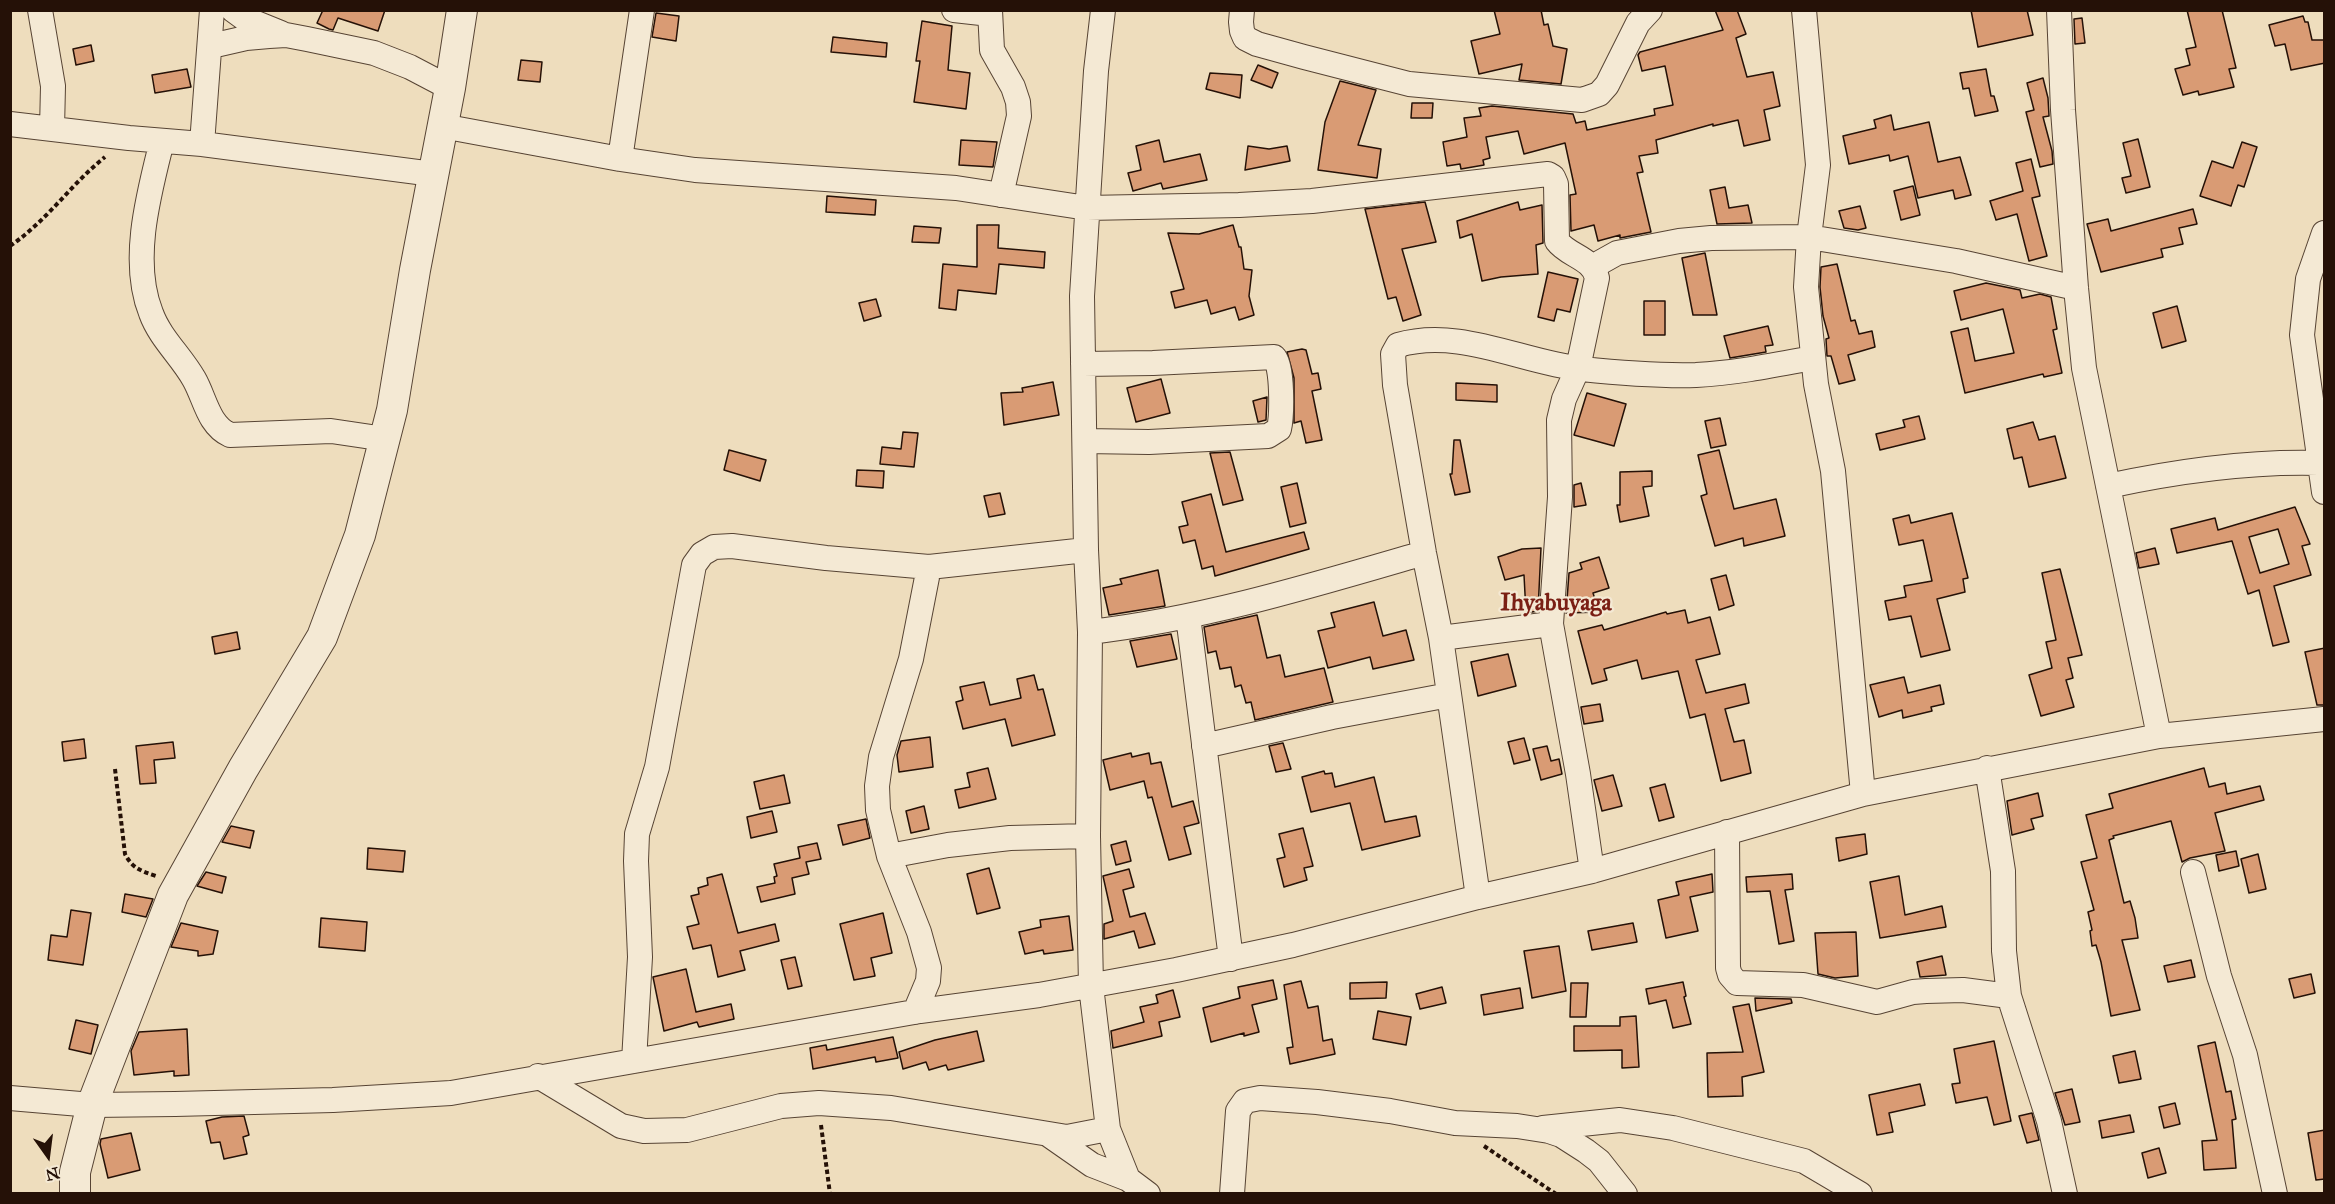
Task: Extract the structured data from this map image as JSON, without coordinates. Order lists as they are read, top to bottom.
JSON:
{
  "districts": ["Ihyabuyaga"],
  "north": "bottom"
}
